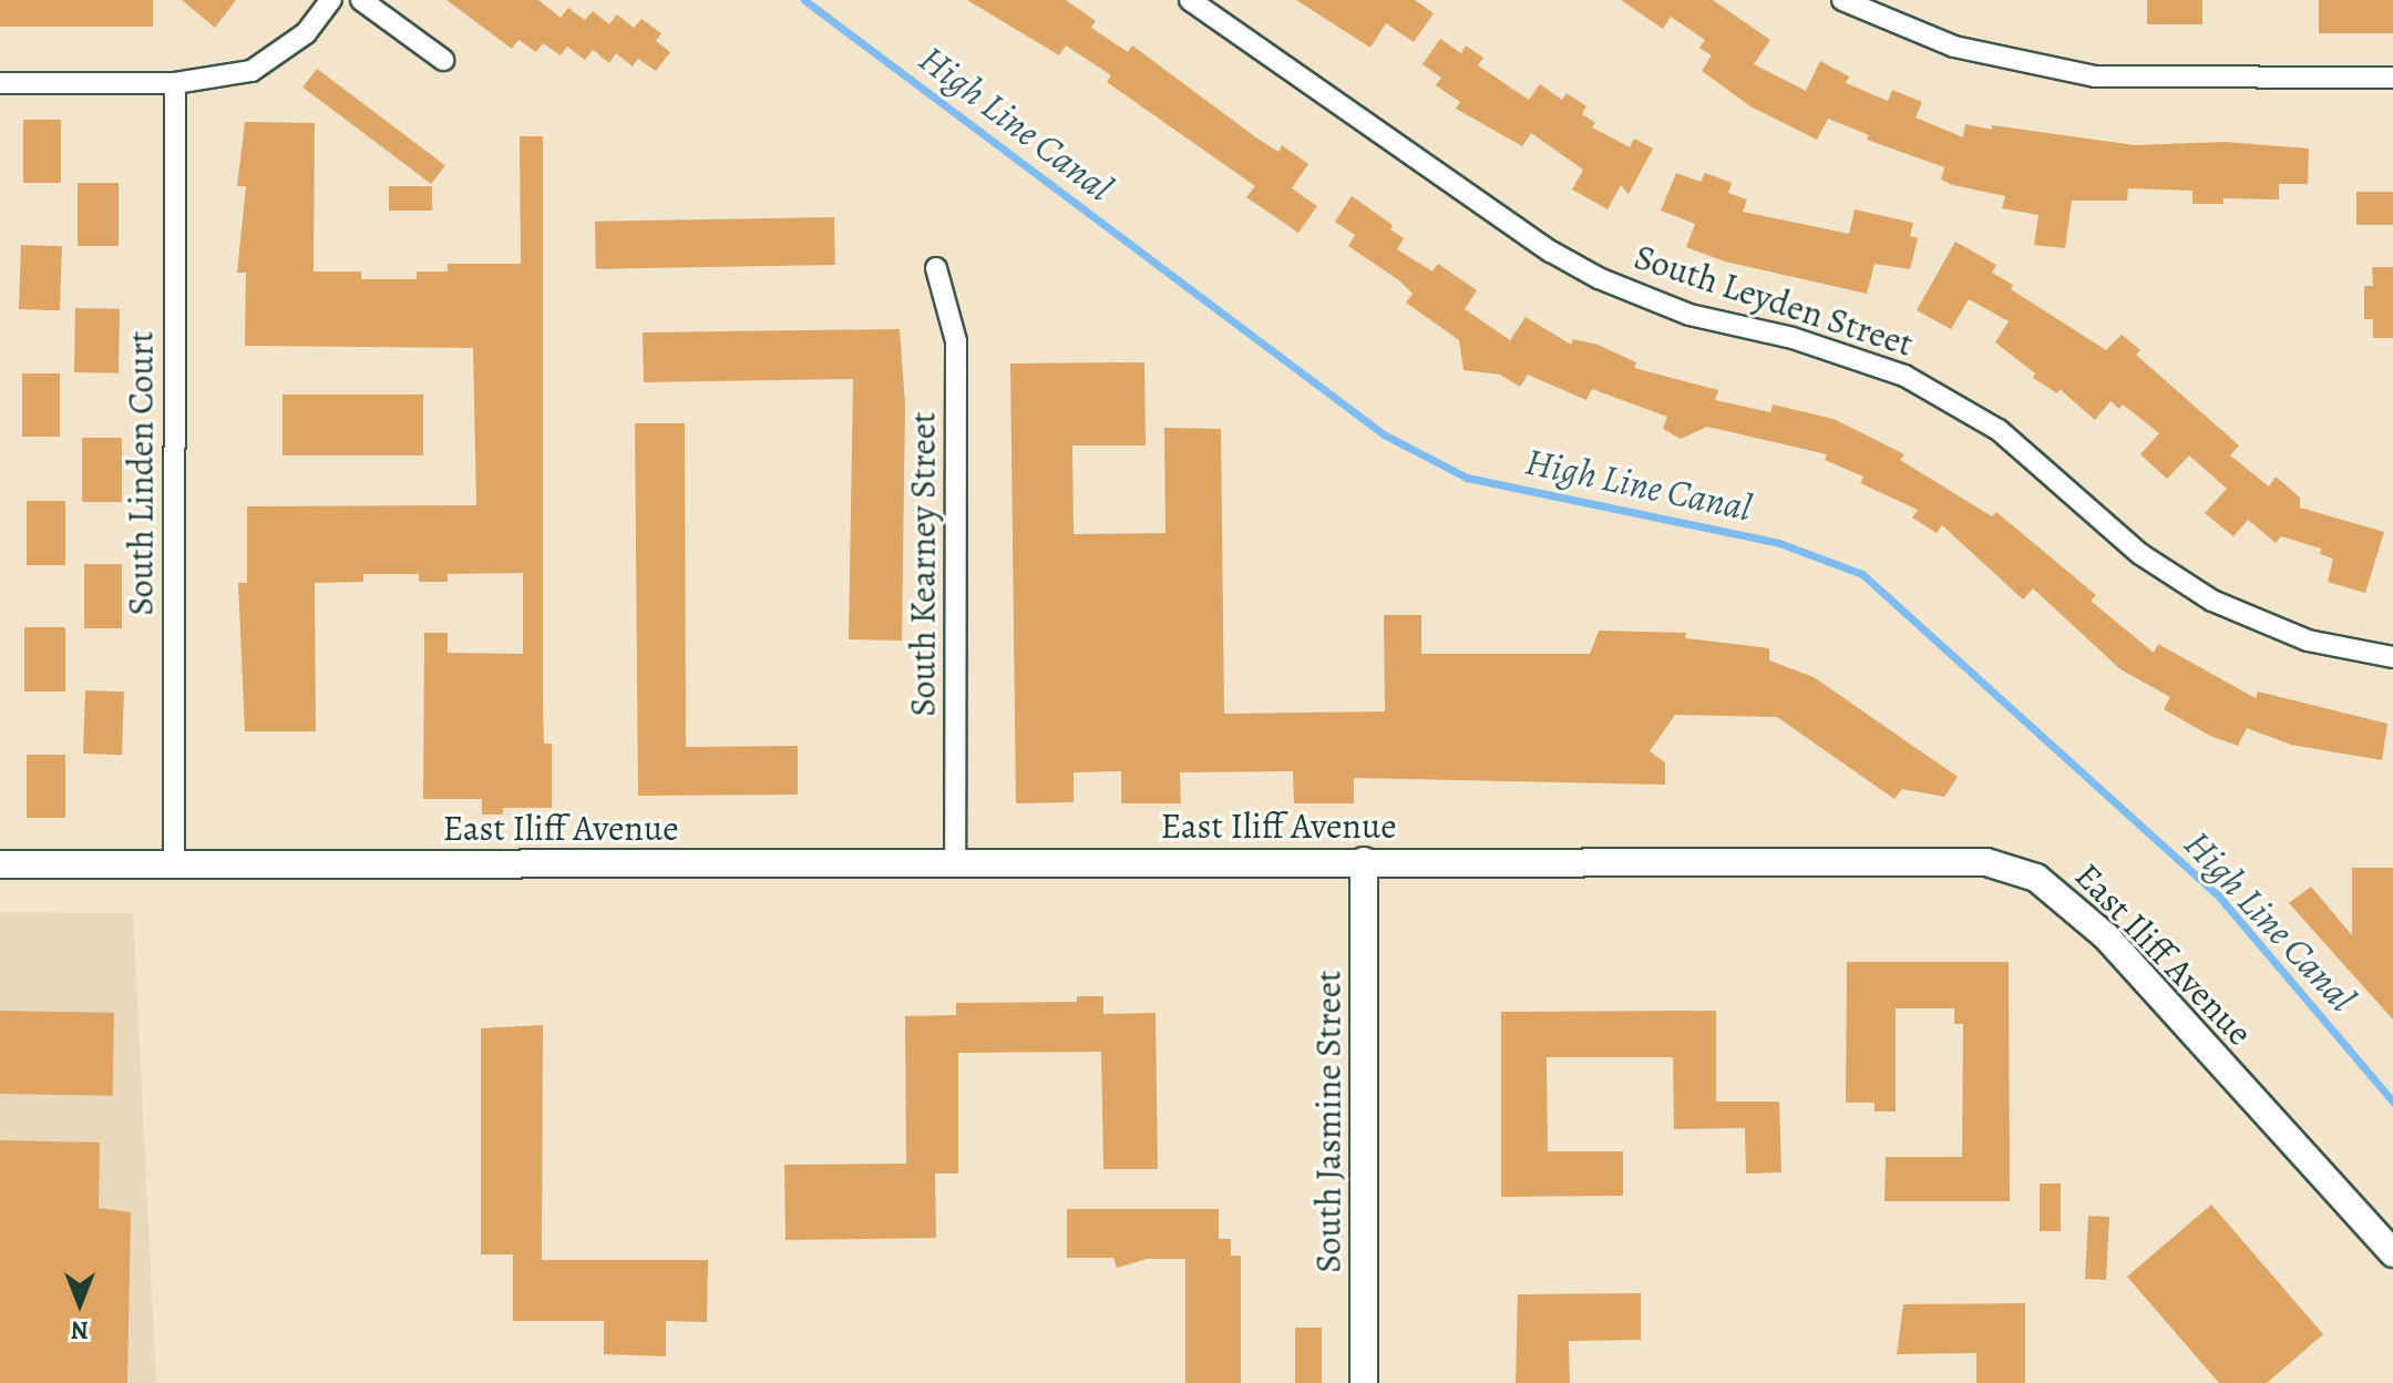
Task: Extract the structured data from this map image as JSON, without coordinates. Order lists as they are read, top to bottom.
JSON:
{
  "streets": {
    "street": [
      "South Leyden Street",
      "South Linden Court",
      "South Kearney Street",
      "East Iliff Avenue",
      "South Jasmine Street"
    ]
  },
  "crossings": [
    ["South Linden Court", "East Iliff Avenue"],
    ["South Kearney Street", "East Iliff Avenue"],
    ["East Iliff Avenue", "South Jasmine Street"]
  ],
  "water": ["High Line Canal"],
  "north": "bottom"
}
